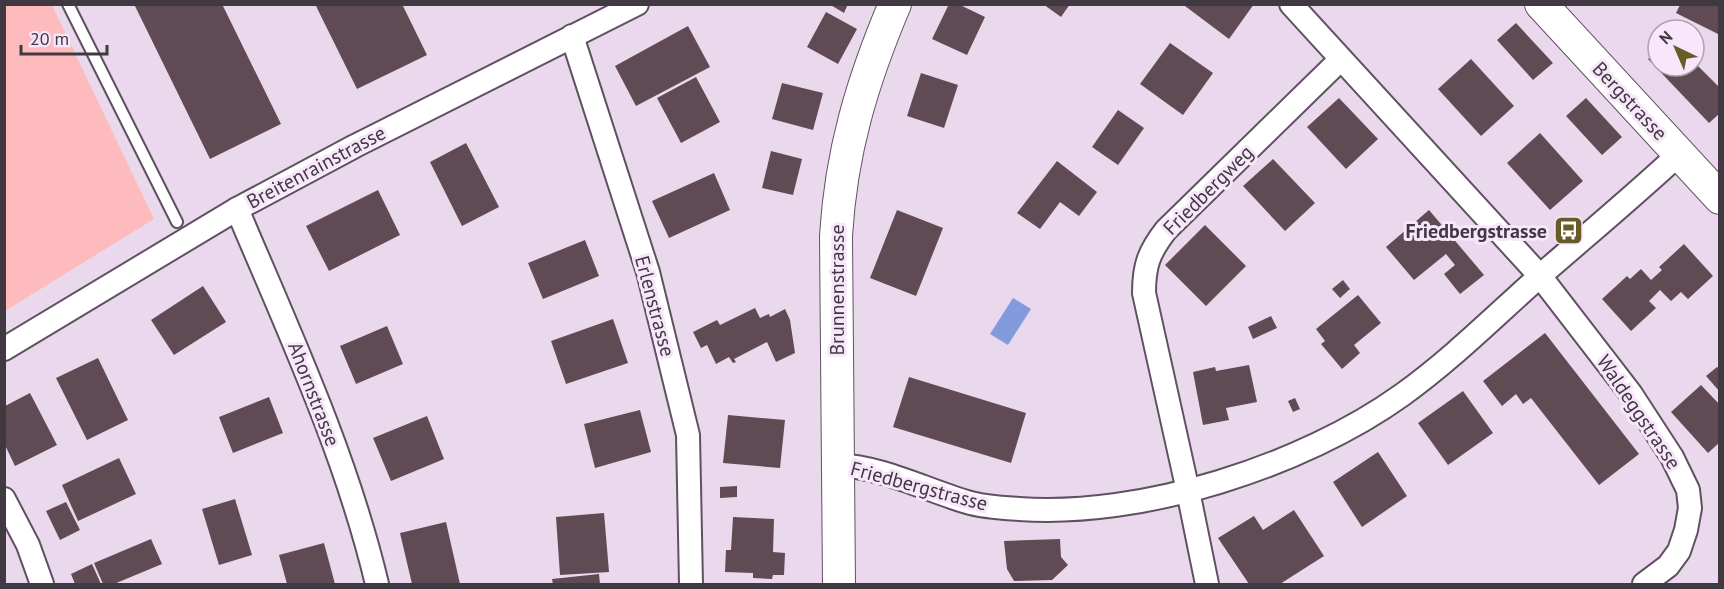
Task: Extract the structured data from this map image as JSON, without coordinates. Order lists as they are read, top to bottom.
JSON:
{
  "streets": {
    "main road": ["Bergstrasse", "Brunnenstrasse"],
    "street": [
      "Breitenrainstrasse",
      "Friedbergweg",
      "Erlenstrasse",
      "Ahornstrasse",
      "Waldeggstrasse",
      "Friedbergstrasse"
    ]
  },
  "crossings": [
    ["Bergstrasse", "Friedbergstrasse"],
    ["Breitenrainstrasse", "Erlenstrasse"],
    ["Breitenrainstrasse", "Ahornstrasse"],
    ["Friedbergweg", "Friedbergstrasse"],
    ["Brunnenstrasse", "Friedbergstrasse"],
    ["Waldeggstrasse", "Friedbergstrasse"]
  ],
  "places": {
    "bus stop": ["Friedbergstrasse"]
  },
  "scale_bar": "20 m",
  "north": "top left"
}
